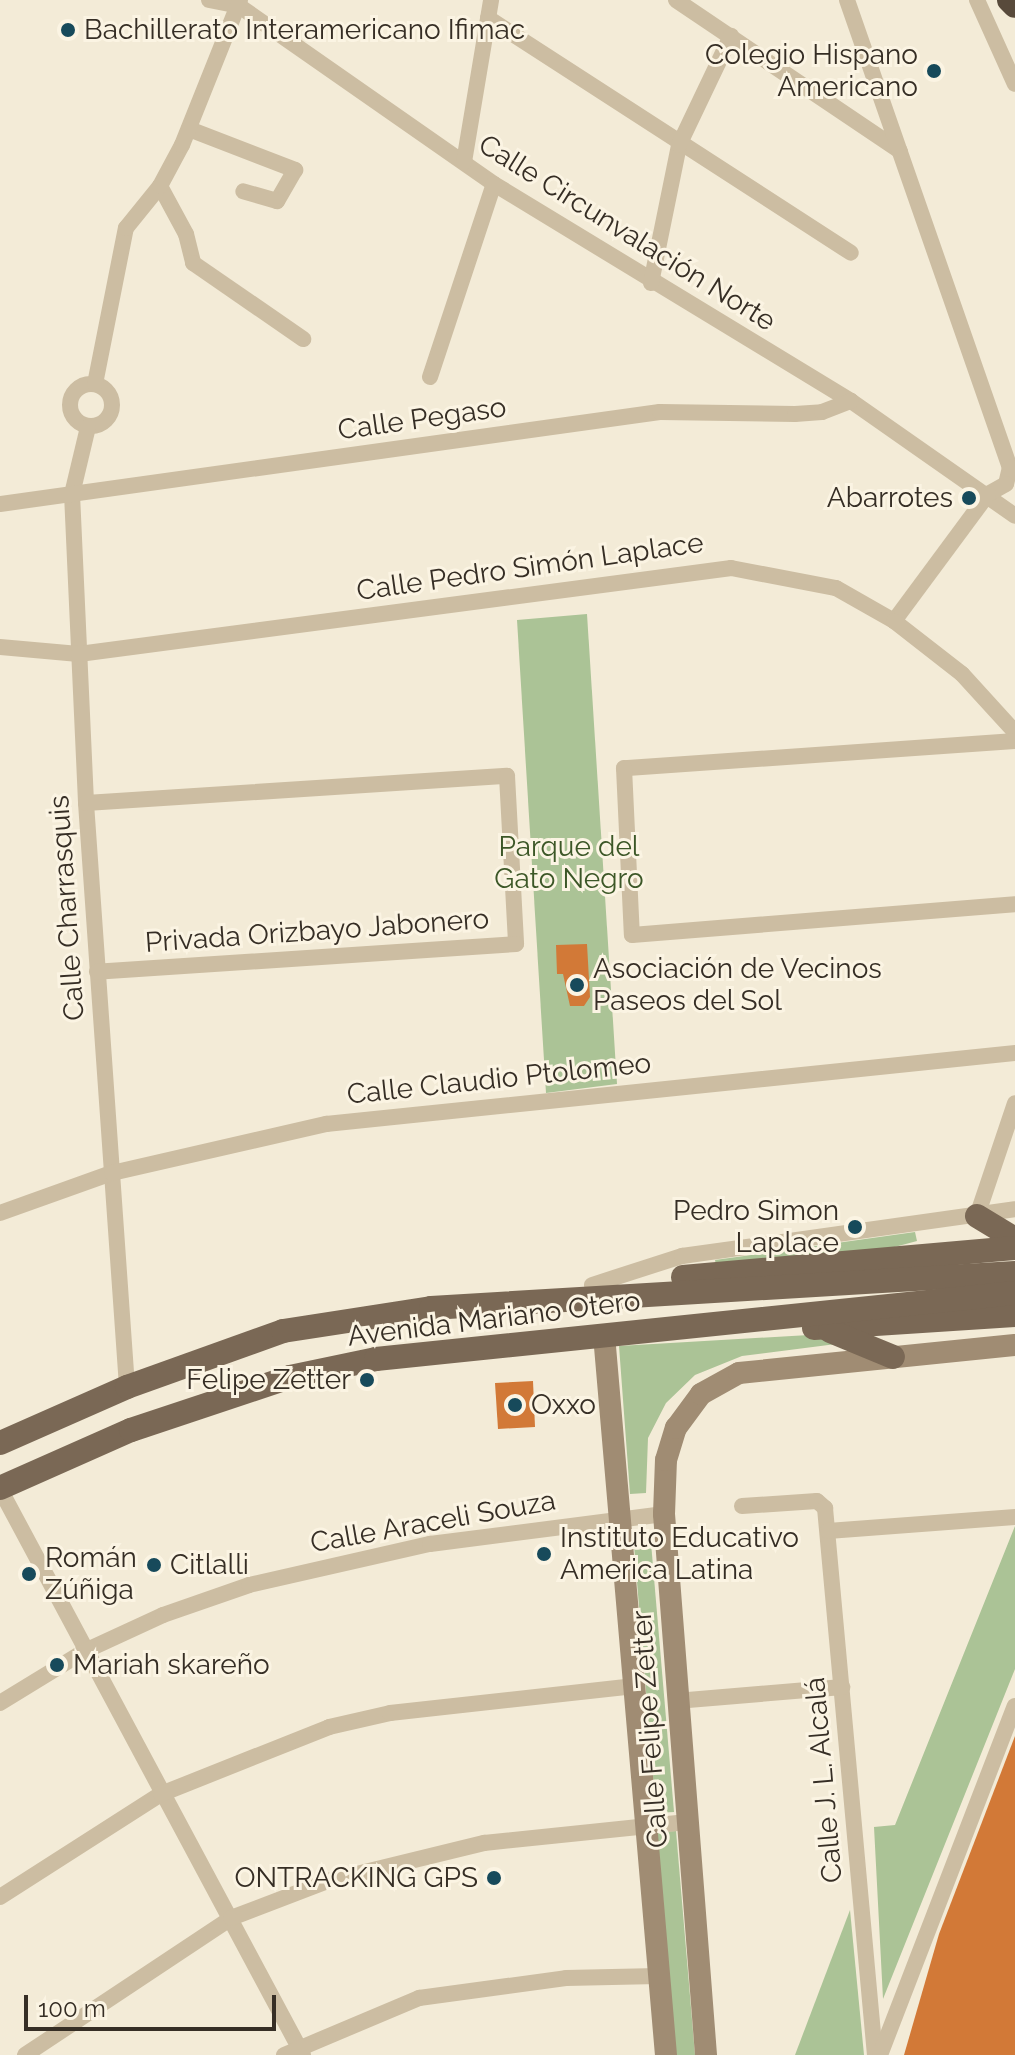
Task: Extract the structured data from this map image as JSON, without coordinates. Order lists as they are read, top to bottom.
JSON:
{
  "streets": {
    "main road": ["Avenida Mariano Otero", "Calle Felipe Zetter"],
    "street": [
      "Calle Circunvalación Norte",
      "Calle Pegaso",
      "Calle Pedro Simón Laplace",
      "Calle Charrasquis",
      "Privada Orizbayo Jabonero",
      "Calle Claudio Ptolomeo",
      "Calle Araceli Souza",
      "Calle J. L. Alcalá"
    ]
  },
  "crossings": [
    ["Calle Circunvalación Norte", "Calle Pegaso"],
    ["Calle Pegaso", "Calle Charrasquis"],
    ["Calle Pedro Simón Laplace", "Calle Charrasquis"],
    ["Calle Charrasquis", "Privada Orizbayo Jabonero"],
    ["Calle Charrasquis", "Calle Claudio Ptolomeo"],
    ["Calle Charrasquis", "Avenida Mariano Otero"],
    ["Avenida Mariano Otero", "Calle Felipe Zetter"],
    ["Calle Araceli Souza", "Calle Felipe Zetter"]
  ],
  "parks": ["Parque del Gato Negro"],
  "places": [
    "Bachillerato Interamericano Ifimac",
    "Colegio Hispano Americano",
    "Abarrotes",
    "Asociación de Vecinos Paseos del Sol",
    "Pedro Simon Laplace",
    "Felipe Zetter",
    "Oxxo",
    "Instituto Educativo America Latina",
    "Citlalli",
    "Román Zúñiga",
    "Mariah skareño",
    "ONTRACKING GPS"
  ],
  "scale_bar": "100 m"
}
